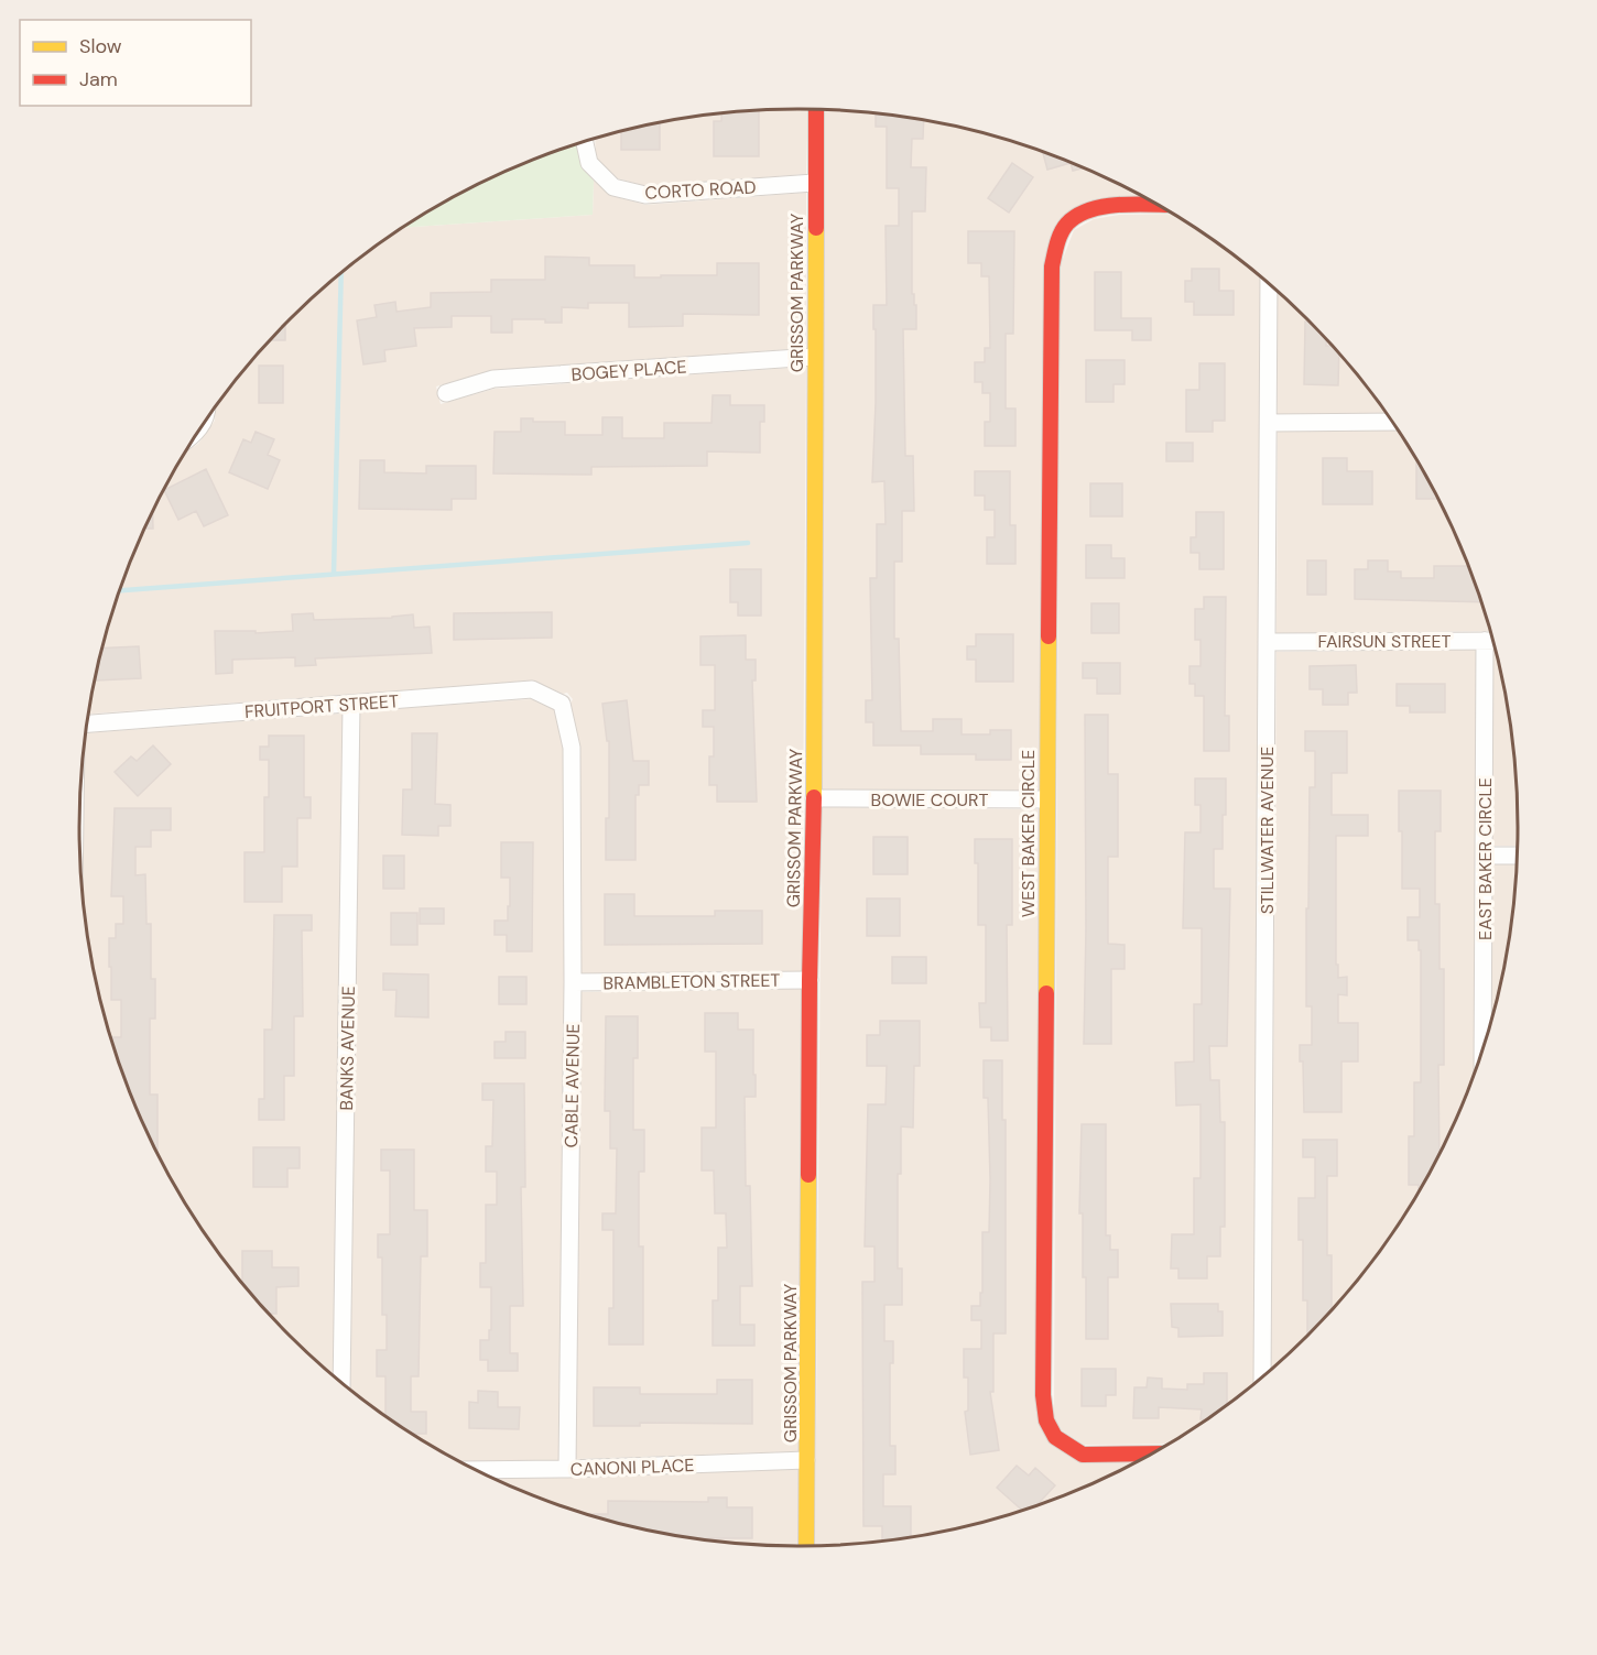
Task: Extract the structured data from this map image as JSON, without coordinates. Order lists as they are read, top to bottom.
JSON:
{
  "streets": {
    "main road": ["GRISSOM PARKWAY", "WEST BAKER CIRCLE"],
    "street": [
      "CORTO ROAD",
      "BOGEY PLACE",
      "FAIRSUN STREET",
      "FRUITPORT STREET",
      "BOWIE COURT",
      "STILLWATER AVENUE",
      "EAST BAKER CIRCLE",
      "BRAMBLETON STREET",
      "BANKS AVENUE",
      "CABLE AVENUE",
      "CANONI PLACE"
    ]
  },
  "crossings": [
    ["CORTO ROAD", "GRISSOM PARKWAY"],
    ["GRISSOM PARKWAY", "BOGEY PLACE"],
    ["GRISSOM PARKWAY", "BOWIE COURT"],
    ["GRISSOM PARKWAY", "BRAMBLETON STREET"],
    ["GRISSOM PARKWAY", "CANONI PLACE"],
    ["FAIRSUN STREET", "STILLWATER AVENUE"],
    ["FAIRSUN STREET", "EAST BAKER CIRCLE"],
    ["FRUITPORT STREET", "BANKS AVENUE"],
    ["FRUITPORT STREET", "CABLE AVENUE"],
    ["BOWIE COURT", "WEST BAKER CIRCLE"],
    ["BRAMBLETON STREET", "CABLE AVENUE"],
    ["CABLE AVENUE", "CANONI PLACE"]
  ],
  "legend": ["Slow", "Jam"]
}
